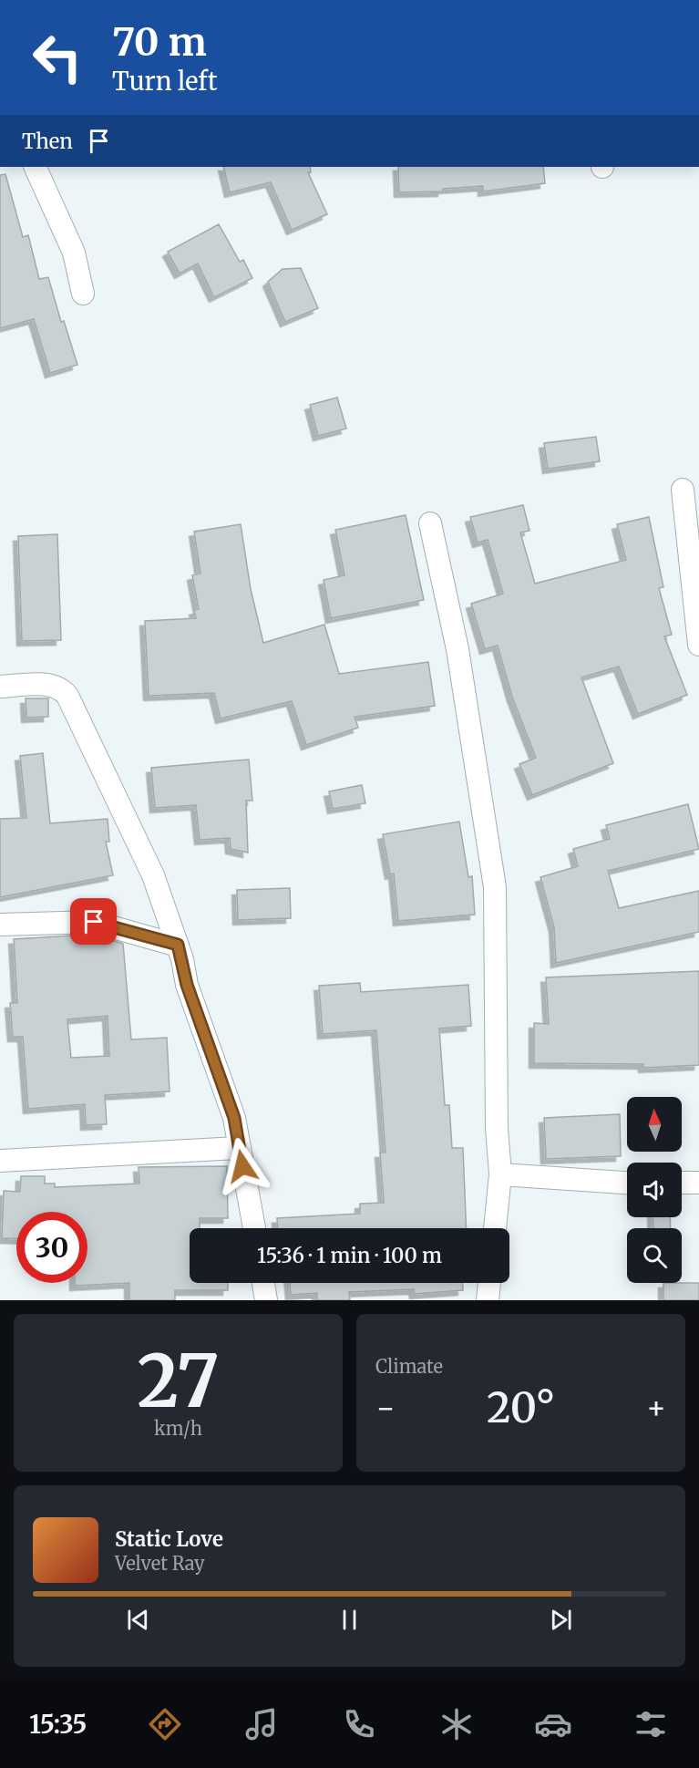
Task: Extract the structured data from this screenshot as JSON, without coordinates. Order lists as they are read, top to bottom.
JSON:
{
  "north": "top",
  "page": {
    "turn": ["70 m", "Turn left"],
    "then": "Then",
    "limit": "30",
    "trip": "15:36 · 1 min · 100 m",
    "tile": [
      ["27", "km/h"],
      "Climate"
    ],
    "heat": ["−", "20°", "+"],
    "song": ["Static Love", "Velvet Ray"],
    "tabs": "15:35"
  }
}
